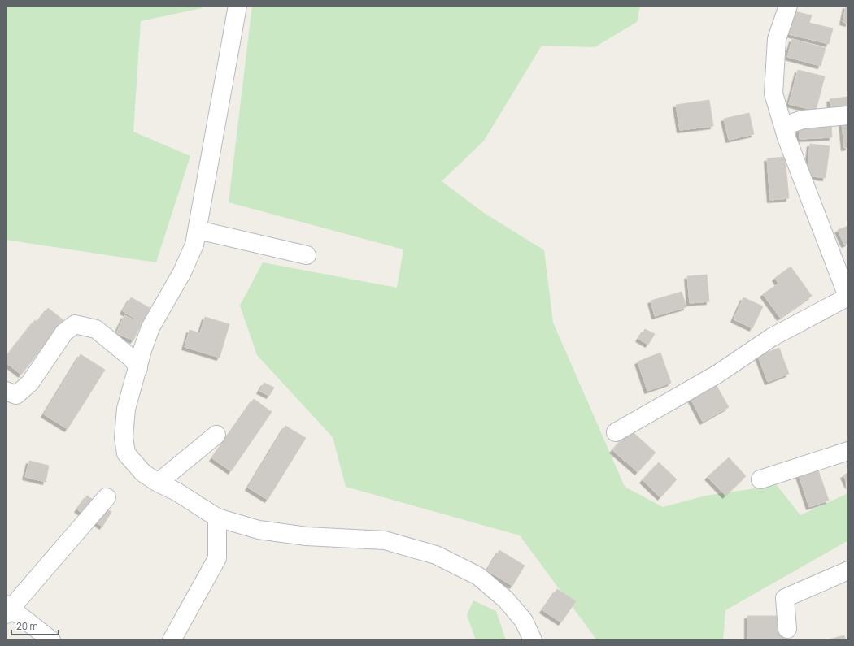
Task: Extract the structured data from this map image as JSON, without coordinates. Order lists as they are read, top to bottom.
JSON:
{
  "scale_bar": "20 m"
}
